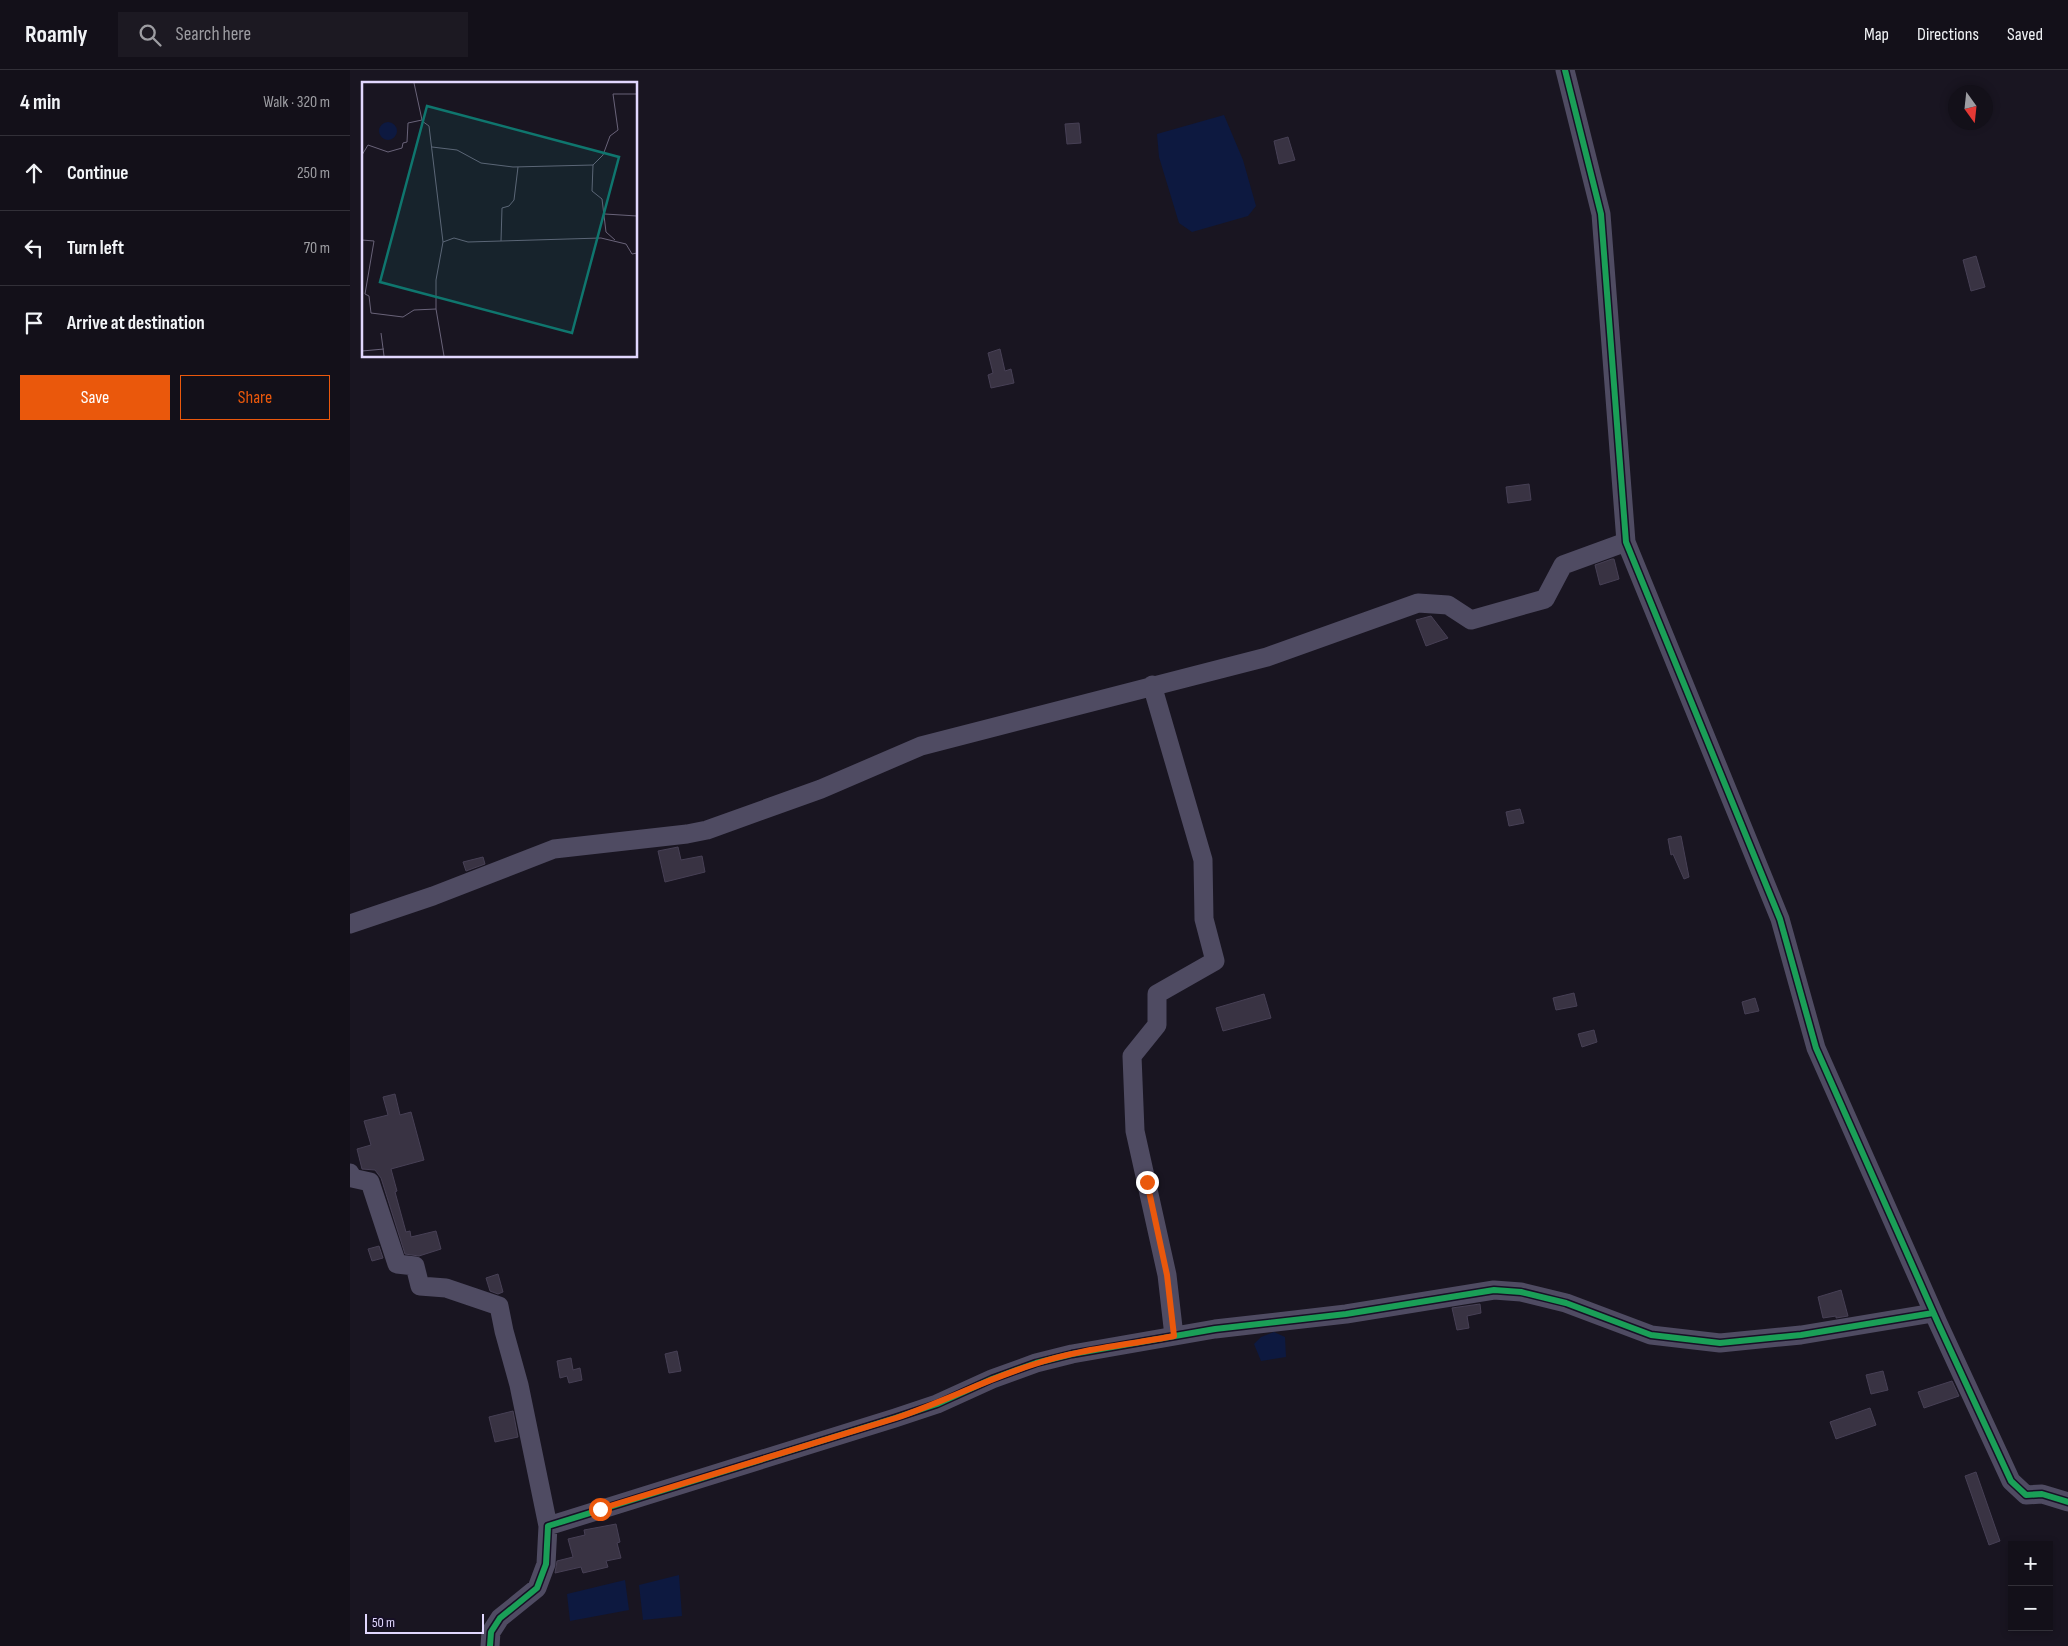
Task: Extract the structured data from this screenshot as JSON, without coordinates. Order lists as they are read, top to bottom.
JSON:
{
  "scale_bar": "50 m",
  "north": "bottom",
  "page": {
    "header": "Roamly",
    "search": "Search here",
    "nav": ["Map", "Directions", "Saved"],
    "heading": ["4 min", "Walk · 320 m"],
    "list": [
      ["Continue", "250 m"],
      ["Turn left", "70 m"],
      "Arrive at destination"
    ],
    "buttons": ["Save", "Share"],
    "map_buttons": ["+", "−"],
    "scale": "50 m"
  }
}
